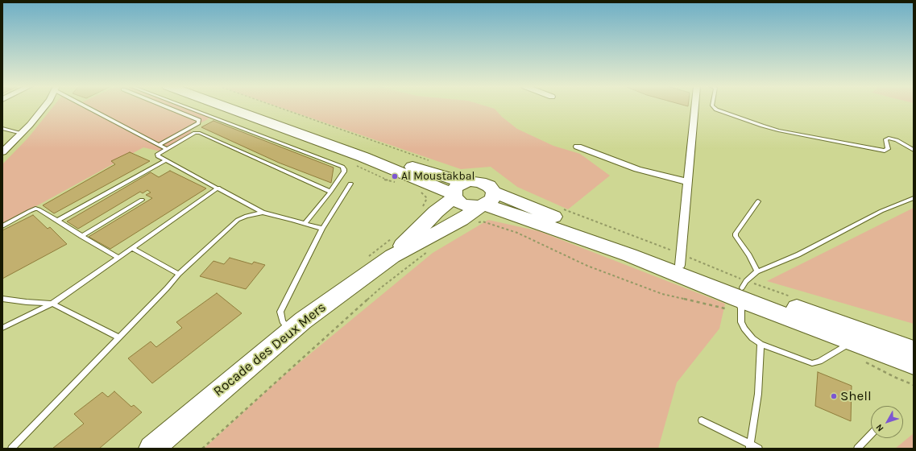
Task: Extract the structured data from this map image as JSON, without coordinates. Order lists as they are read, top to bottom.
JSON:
{
  "streets": {
    "highway": ["Rocade des Deux Mers"]
  },
  "places": ["Al Moustakbal", "Shell"],
  "north": "bottom left"
}
